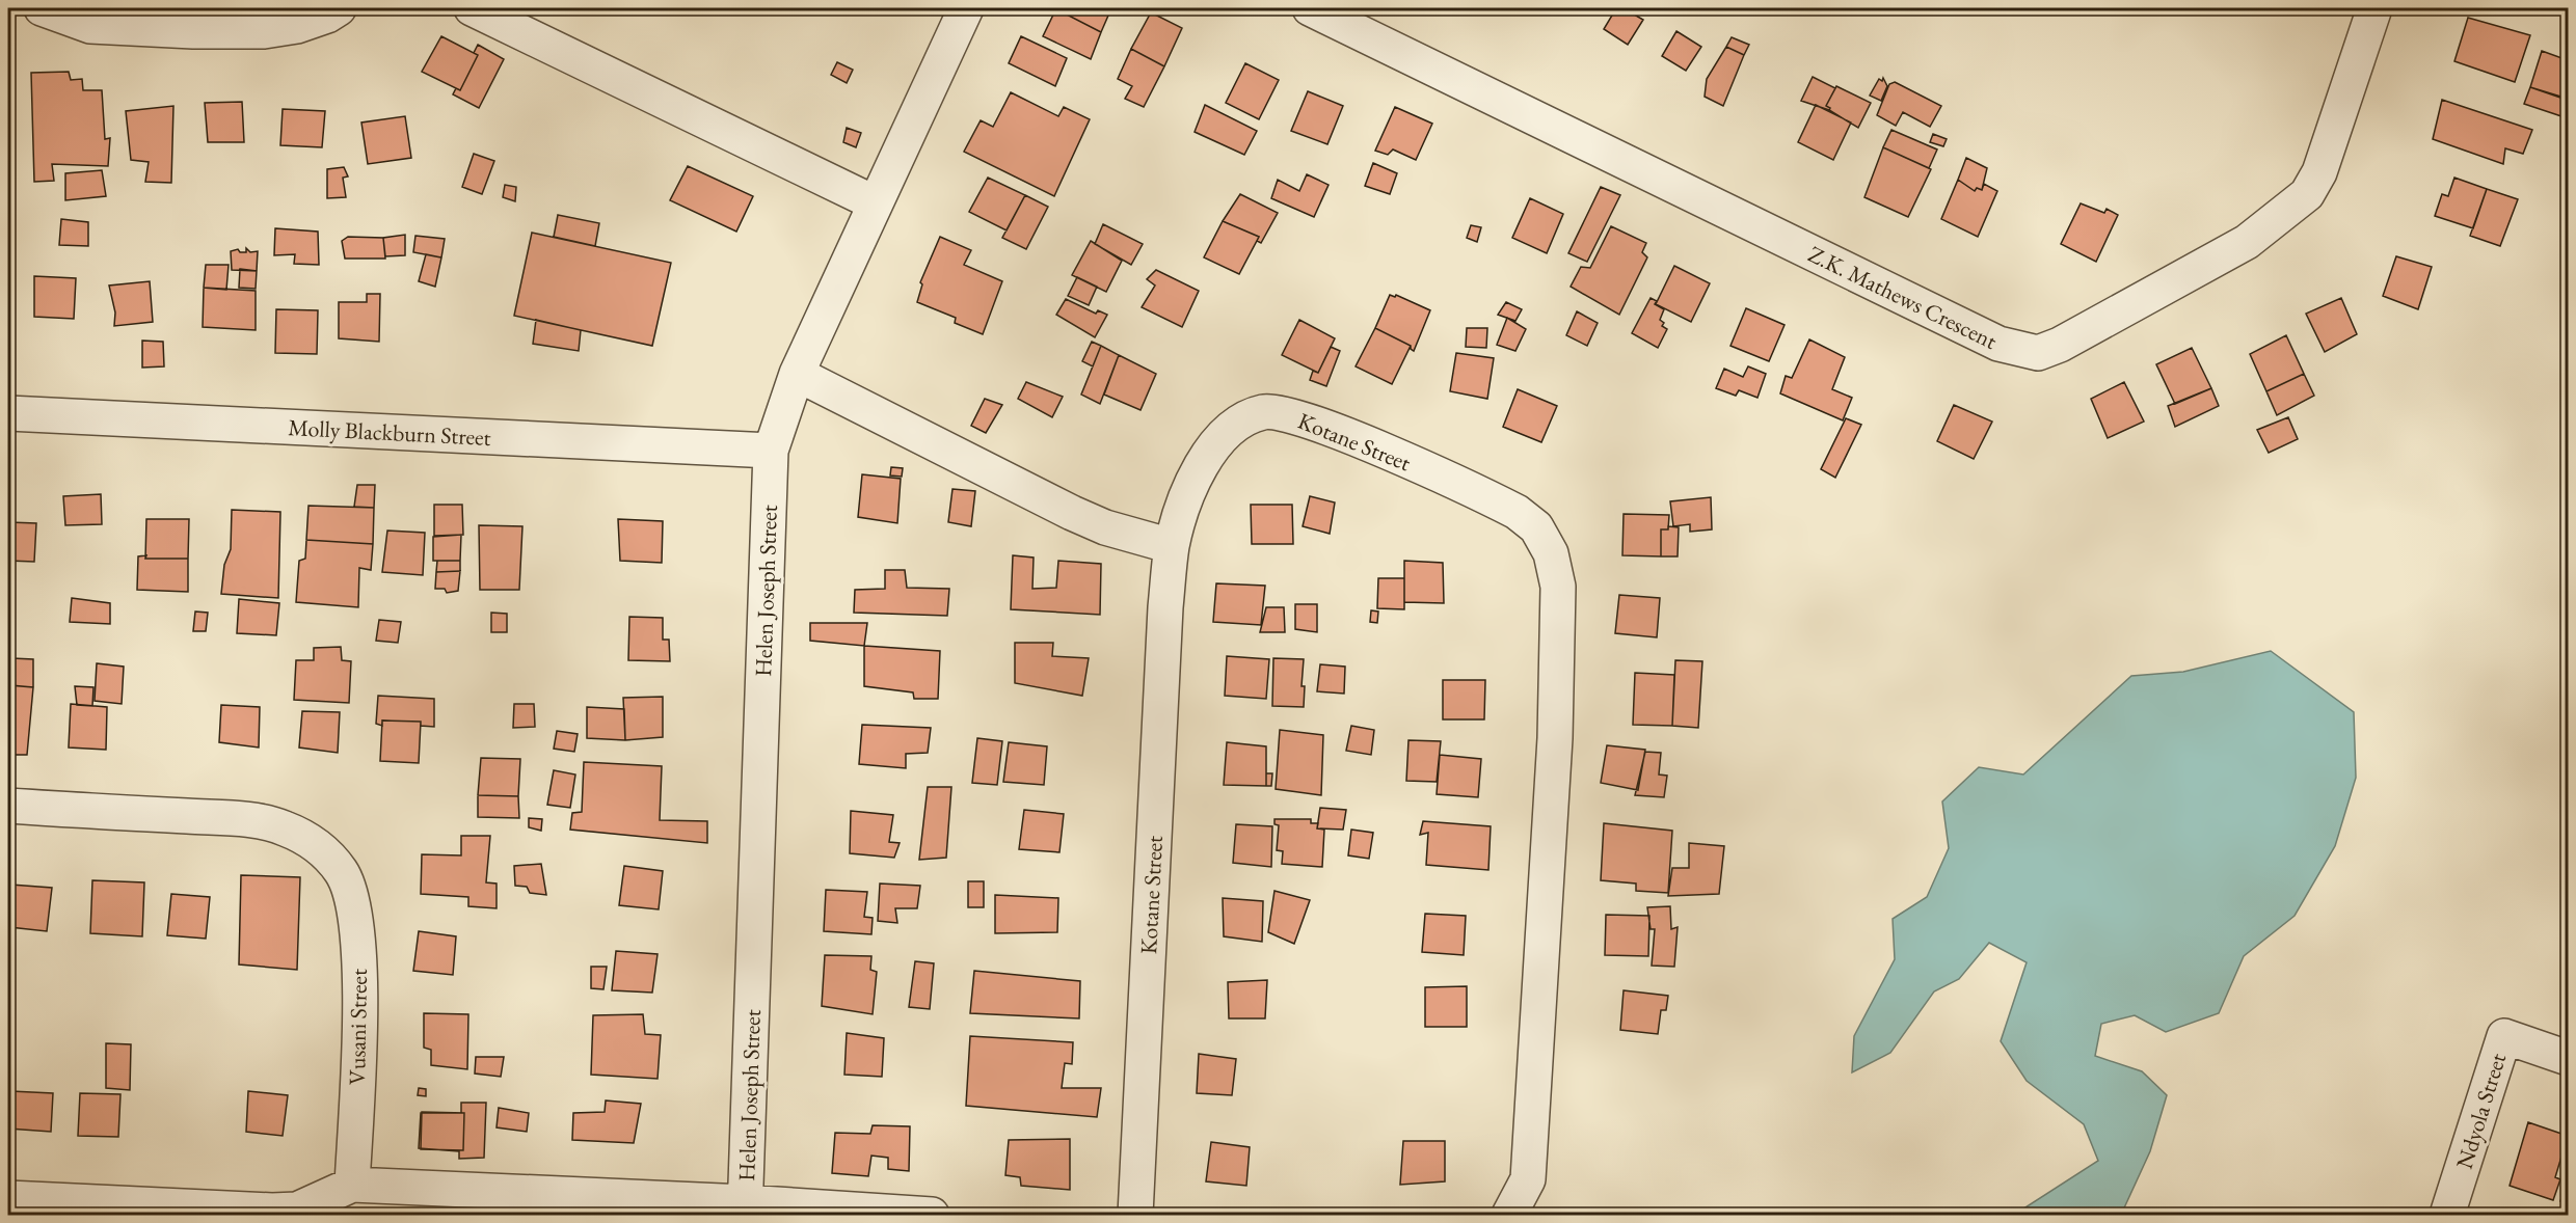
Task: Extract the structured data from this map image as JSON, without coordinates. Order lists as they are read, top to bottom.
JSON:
{
  "streets": {
    "street": [
      "Z.K. Mathews Crescent",
      "Molly Blackburn Street",
      "Kotane Street",
      "Helen Joseph Street",
      "Vusani Street",
      "Ndyola Street"
    ]
  },
  "crossings": [
    ["Molly Blackburn Street", "Helen Joseph Street"]
  ]
}
